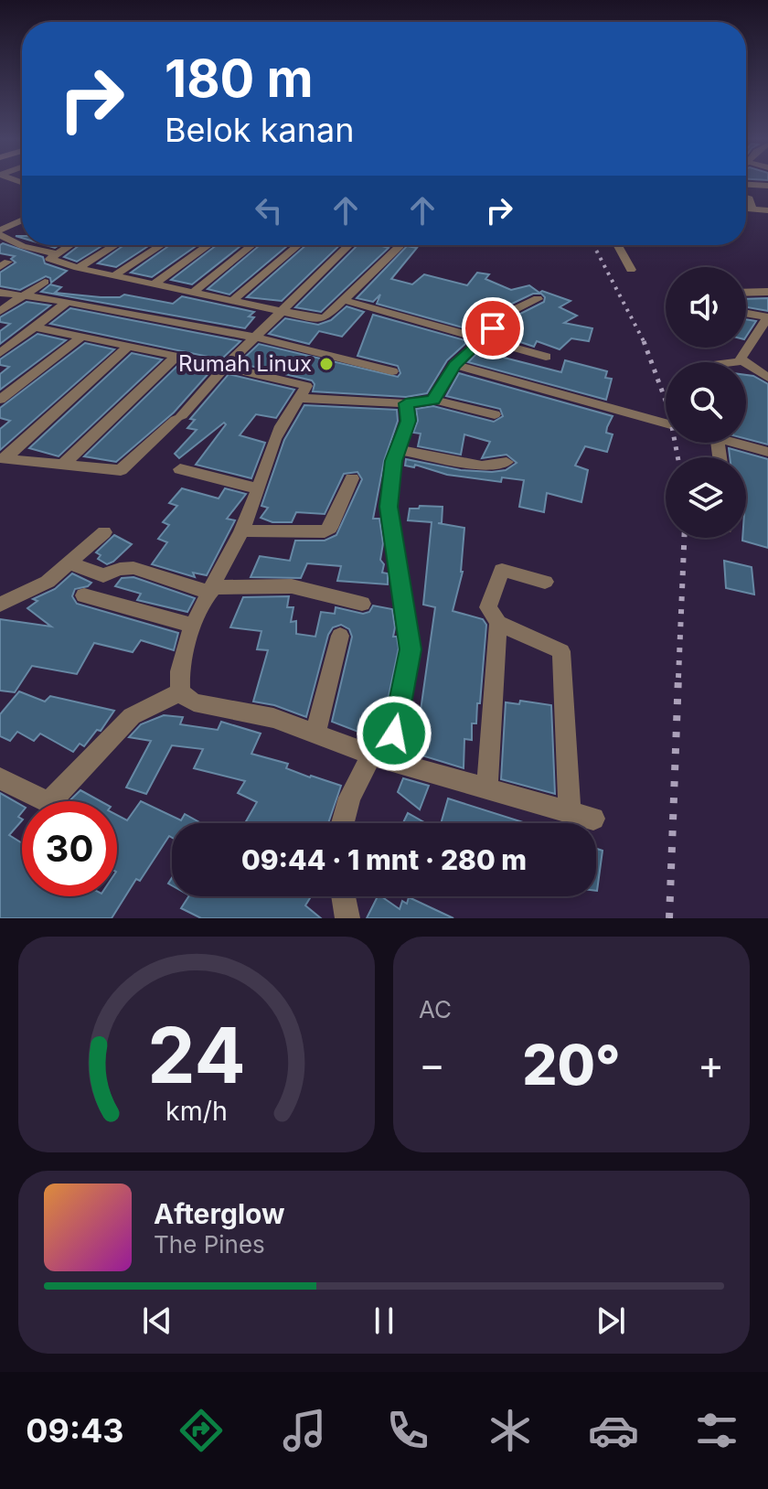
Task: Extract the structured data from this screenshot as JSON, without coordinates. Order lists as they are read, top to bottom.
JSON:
{
  "places": ["Rumah Linux"],
  "page": {
    "turn": ["180 m", "Belok kanan"],
    "limit": "30",
    "trip": "09:44 · 1 mnt · 280 m",
    "tile": "AC",
    "heat": ["−", "20°", "+"],
    "song": ["Afterglow", "The Pines"],
    "tabs": "09:43",
    "gauge": ["24", "km/h"]
  }
}
